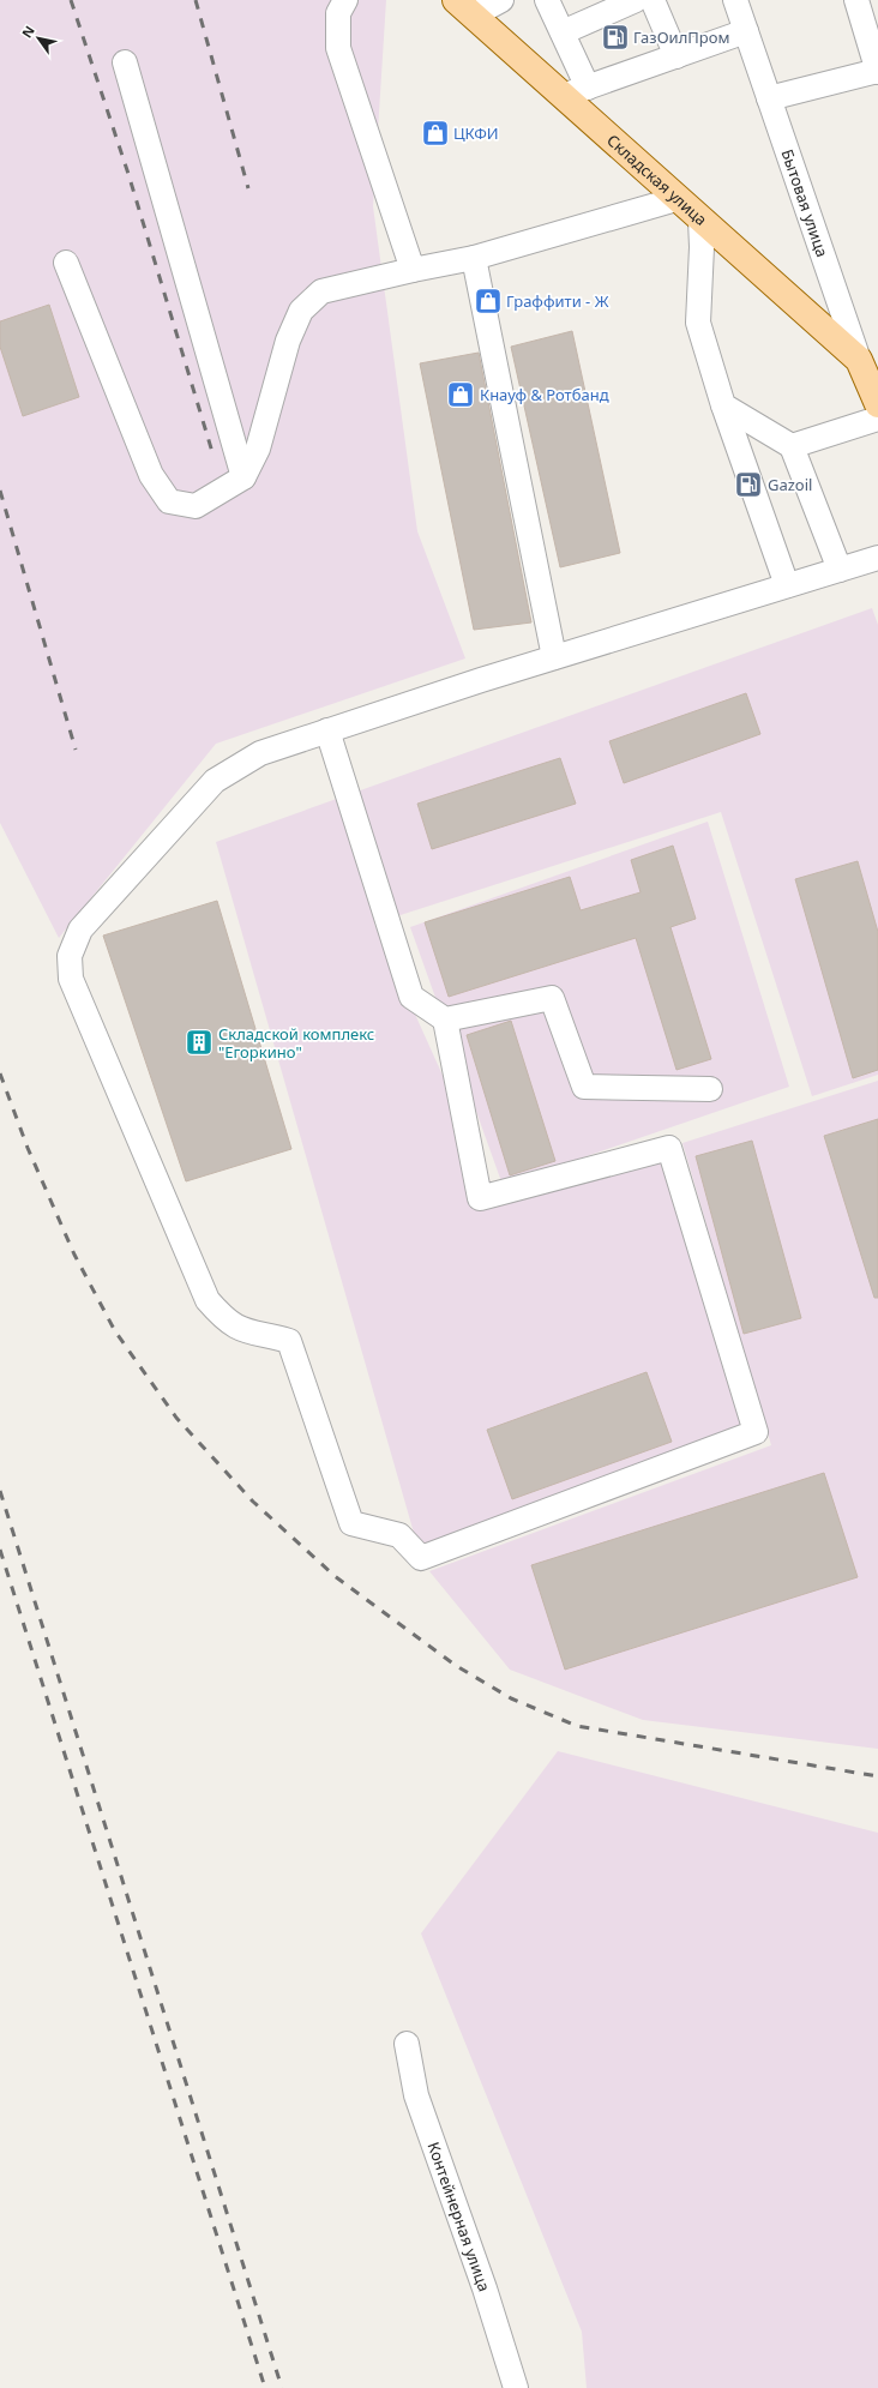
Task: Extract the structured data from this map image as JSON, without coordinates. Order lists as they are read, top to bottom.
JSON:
{
  "streets": {
    "main road": ["Складская улица", "Бытовая улица"],
    "street": ["Контейнерная улица"]
  },
  "crossings": [
    ["Складская улица", "Бытовая улица"]
  ],
  "places": {
    "fuel station": ["ГазОилПром", "Gazoil"],
    "shop": ["ЦКФИ", "Граффити - Ж", "Кнауф & Ротбанд"],
    "building": ["Складской комплекс \"Егоркино\""]
  },
  "north": "top left"
}
